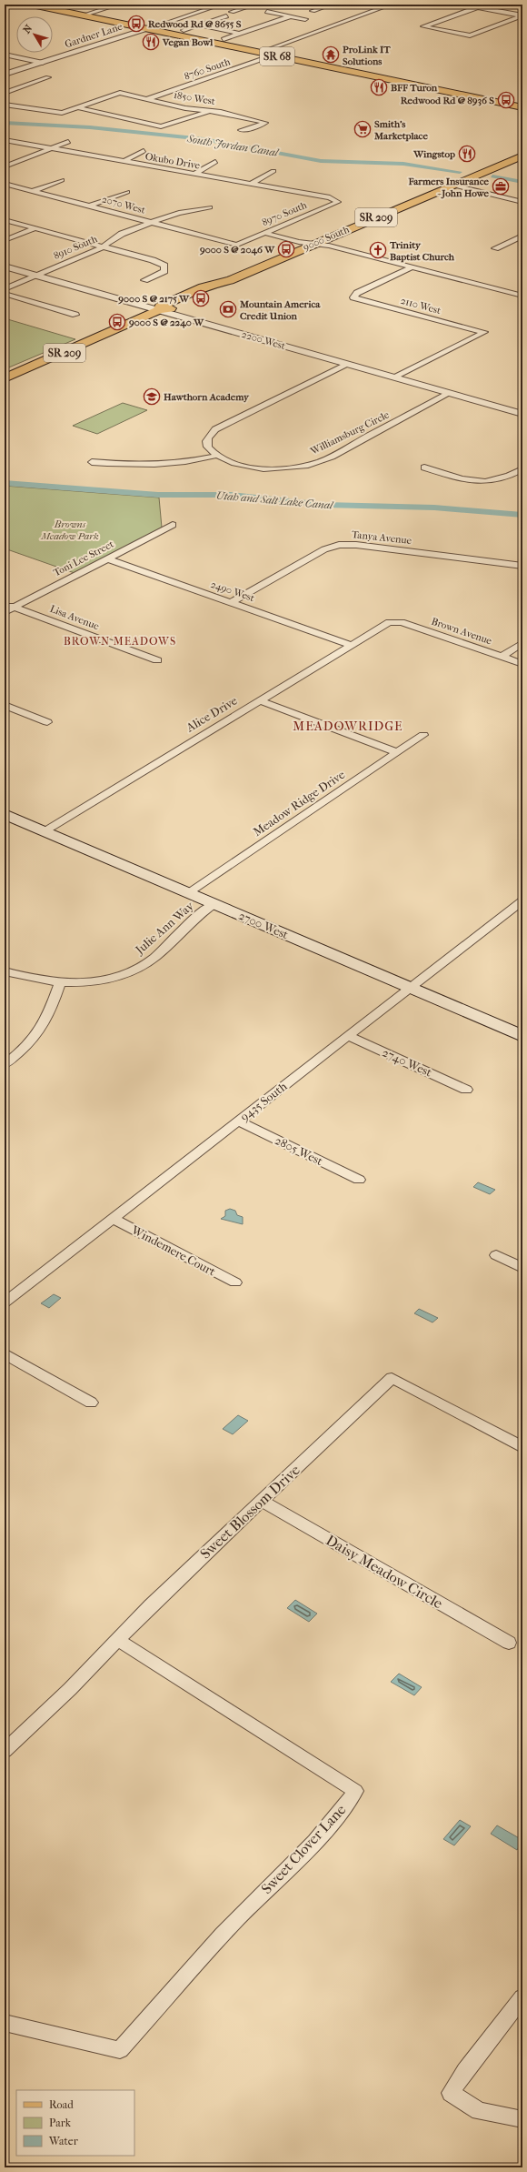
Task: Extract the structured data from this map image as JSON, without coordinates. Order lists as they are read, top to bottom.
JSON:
{
  "streets": {
    "main road": [
      "SR 68",
      "SR 209",
      "9000 South",
      "2700 West"
    ],
    "street": [
      "Gardner Lane",
      "8760 South",
      "1850 West",
      "Okubo Drive",
      "2070 West",
      "8970 South",
      "8910 South",
      "2110 West",
      "2200 West",
      "Williamsburg Circle",
      "Tanya Avenue",
      "Toni Lee Street",
      "2490 West",
      "Lisa Avenue",
      "Brown Avenue",
      "Alice Drive",
      "Meadow Ridge Drive",
      "Julie Ann Way",
      "2740 West",
      "9435 South",
      "2805 West",
      "Windemere Court",
      "Sweet Blossom Drive",
      "Daisy Meadow Circle",
      "Sweet Clover Lane"
    ]
  },
  "crossings": [
    ["Gardner Lane", "SR 68"],
    ["SR 68", "8760 South"],
    ["8760 South", "1850 West"],
    ["Okubo Drive", "8970 South"],
    ["2070 West", "8970 South"],
    ["2070 West", "8910 South"],
    ["9000 South", "2200 West"],
    ["8910 South", "2200 West"],
    ["2110 West", "2200 West"],
    ["2200 West", "Williamsburg Circle"],
    ["Tanya Avenue", "2490 West"],
    ["Toni Lee Street", "2490 West"],
    ["Toni Lee Street", "Lisa Avenue"],
    ["2490 West", "Alice Drive"],
    ["Brown Avenue", "Alice Drive"],
    ["Alice Drive", "2700 West"],
    ["Meadow Ridge Drive", "2700 West"],
    ["2700 West", "Julie Ann Way"],
    ["2700 West", "9435 South"],
    ["2740 West", "9435 South"],
    ["9435 South", "2805 West"],
    ["9435 South", "Windemere Court"],
    ["Sweet Blossom Drive", "Daisy Meadow Circle"],
    ["Sweet Blossom Drive", "Sweet Clover Lane"]
  ],
  "districts": ["BROWN MEADOWS", "MEADOWRIDGE"],
  "water": ["South Jordan Canal", "Utah and Salt Lake Canal"],
  "parks": ["Browns Meadow Park"],
  "places": {
    "bus stop": [
      "Redwood Rd @ 8655 S",
      "Redwood Rd @ 8936 S",
      "9000 S @ 2046 W",
      "9000 S @ 2175 W",
      "9000 S @ 2240 W"
    ],
    "restaurant": ["Vegan Bowl", "BFF Turon", "Wingstop"],
    "temple": ["ProLink IT Solutions"],
    "supermarket": ["Smith's Marketplace"],
    "office": ["Farmers Insurance - John Howe"],
    "church": ["Trinity Baptist Church"],
    "bank": ["Mountain America Credit Union"],
    "school or university": ["Hawthorn Academy"]
  },
  "legend": ["Road", "Park", "Water"],
  "north": "top left"
}
